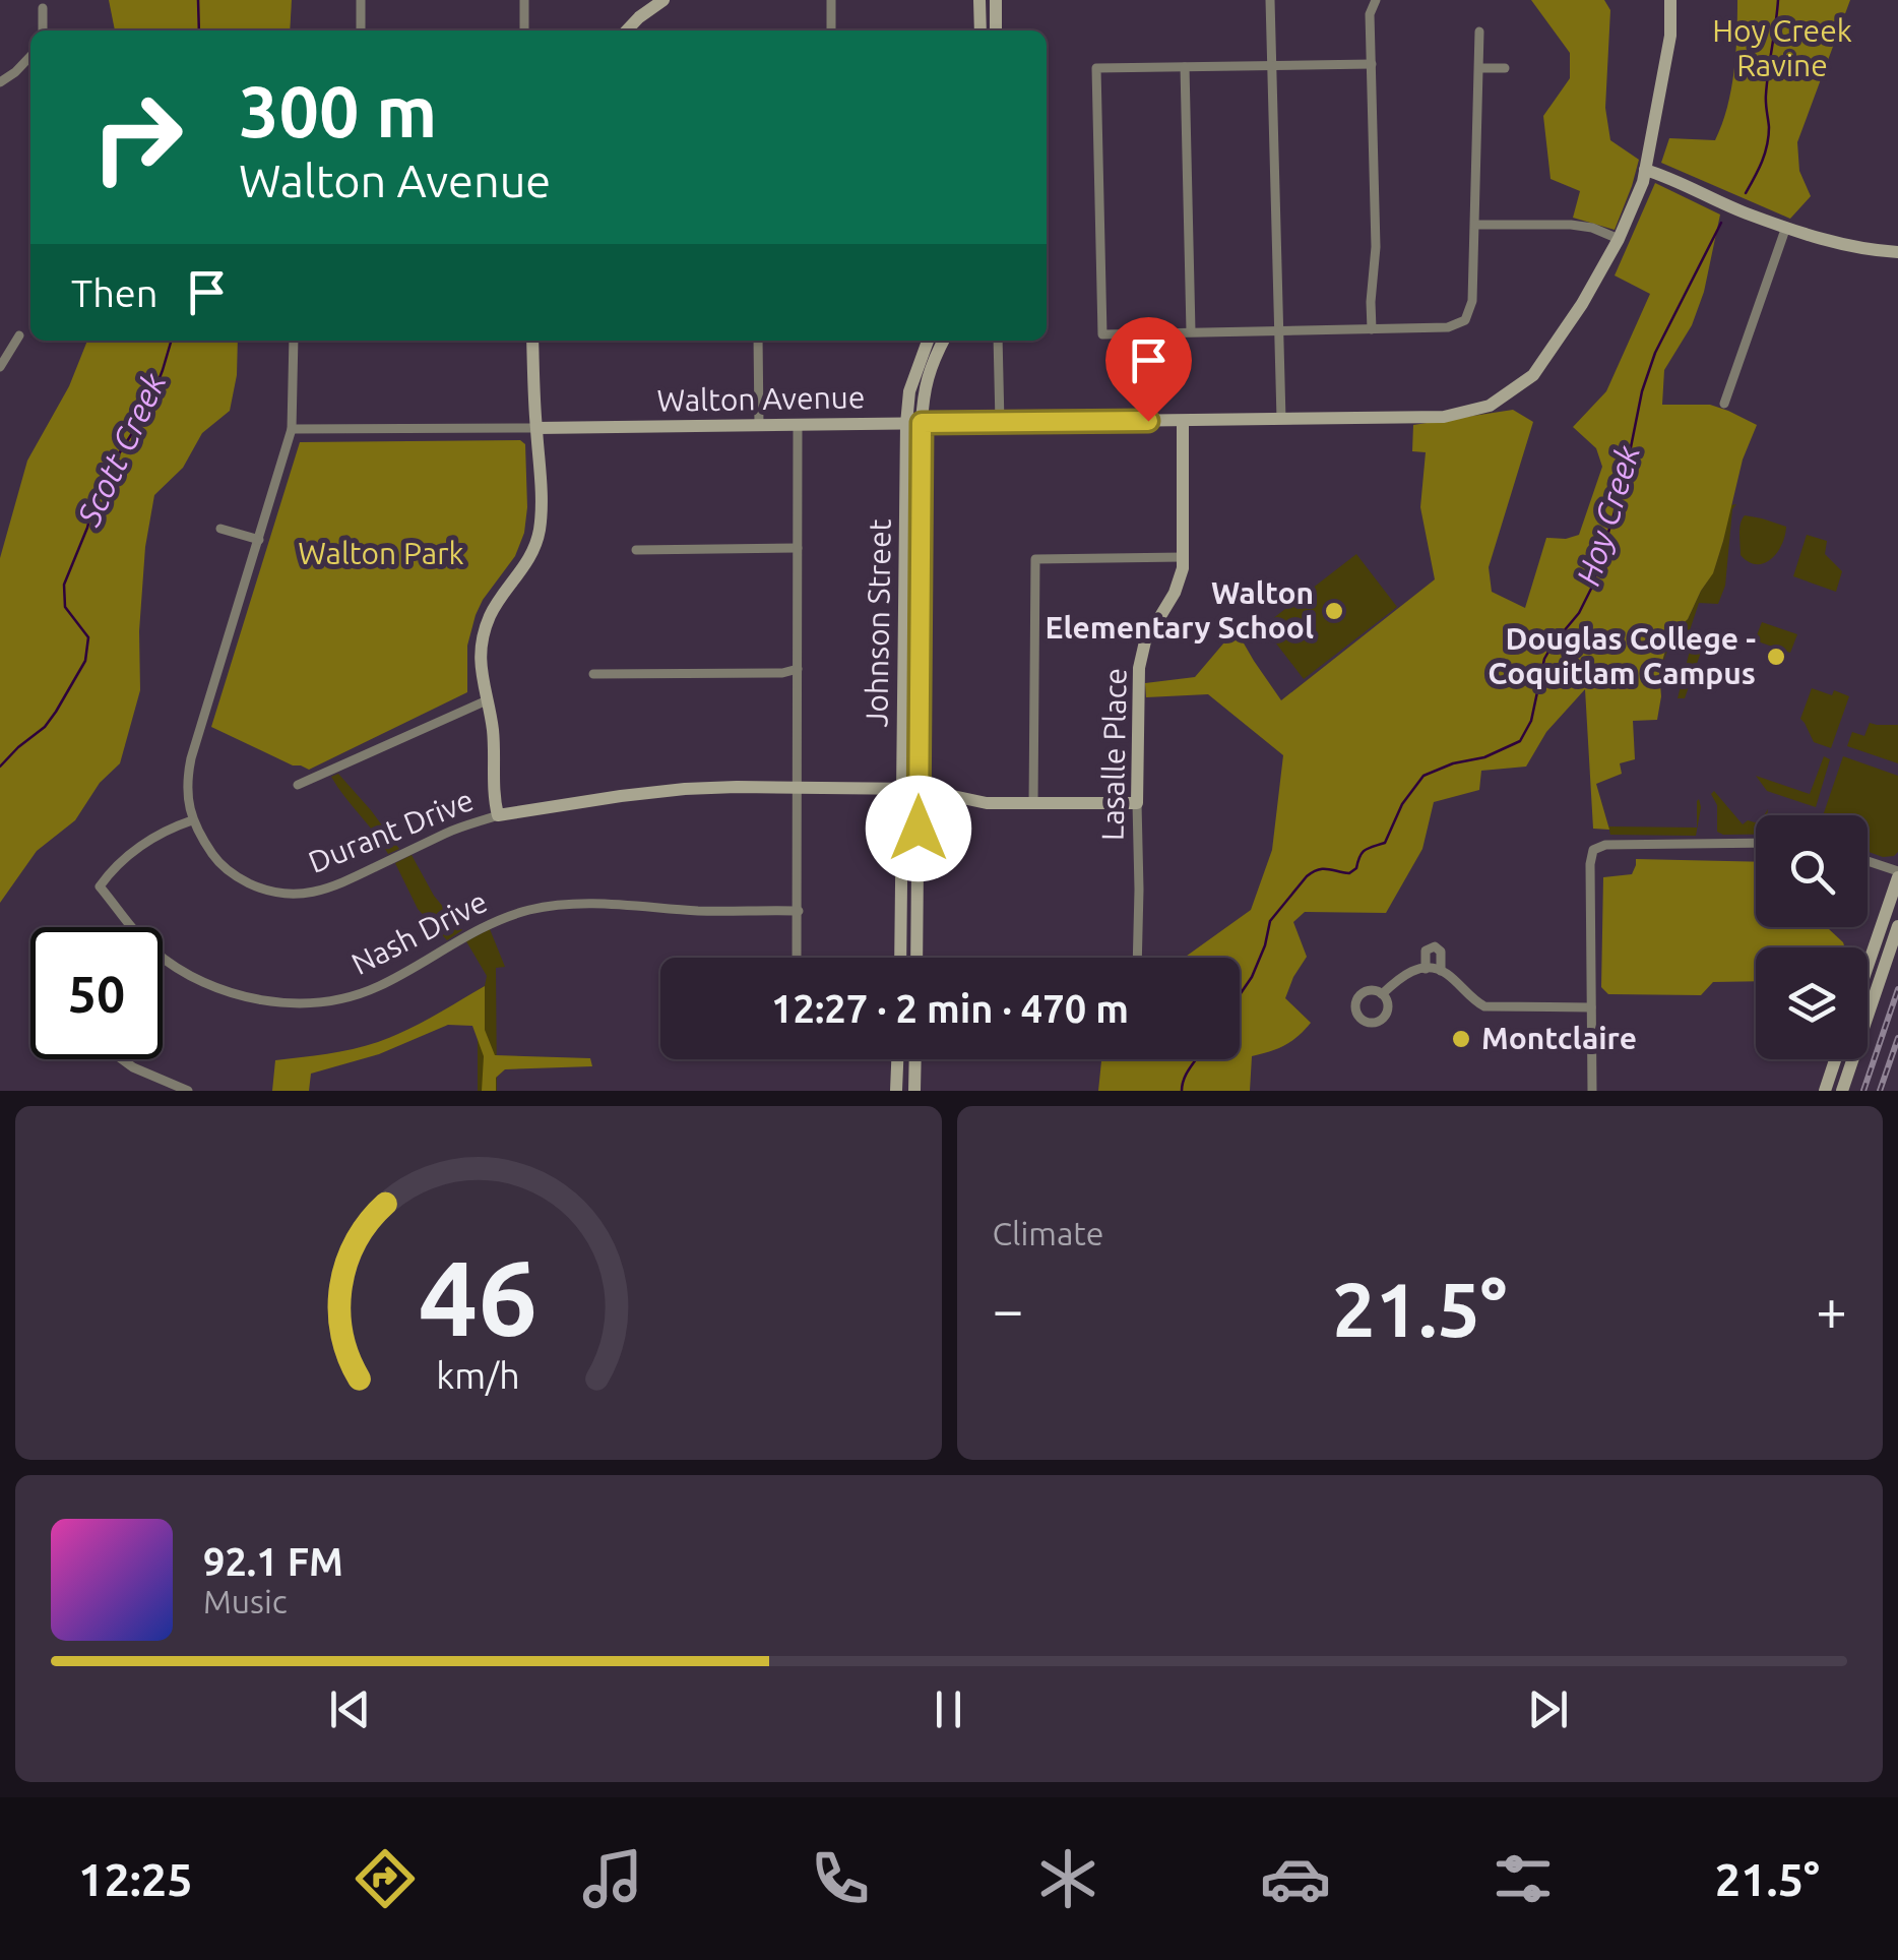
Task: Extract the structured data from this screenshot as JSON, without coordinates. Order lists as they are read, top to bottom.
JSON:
{
  "streets": {
    "street": [
      "Walton Avenue",
      "Johnson Street",
      "Lasalle Place",
      "Durant Drive",
      "Nash Drive"
    ]
  },
  "crossings": [
    ["Walton Avenue", "Johnson Street"],
    ["Walton Avenue", "Lasalle Place"],
    ["Johnson Street", "Durant Drive"],
    ["Lasalle Place", "Durant Drive"],
    ["Durant Drive", "Nash Drive"]
  ],
  "water": ["Scott Creek", "Hoy Creek"],
  "parks": ["Hoy Creek Ravine", "Walton Park"],
  "places": ["Walton Elementary School", "Douglas College - Coquitlam Campus", "Montclaire"],
  "page": {
    "turn": ["300 m", "Walton Avenue"],
    "then": "Then",
    "limit": "50",
    "trip": "12:27 · 2 min · 470 m",
    "tile": "Climate",
    "heat": ["−", "21.5°", "+"],
    "song": ["92.1 FM", "Music"],
    "tabs": ["12:25", "21.5°"],
    "gauge": ["46", "km/h"]
  }
}
